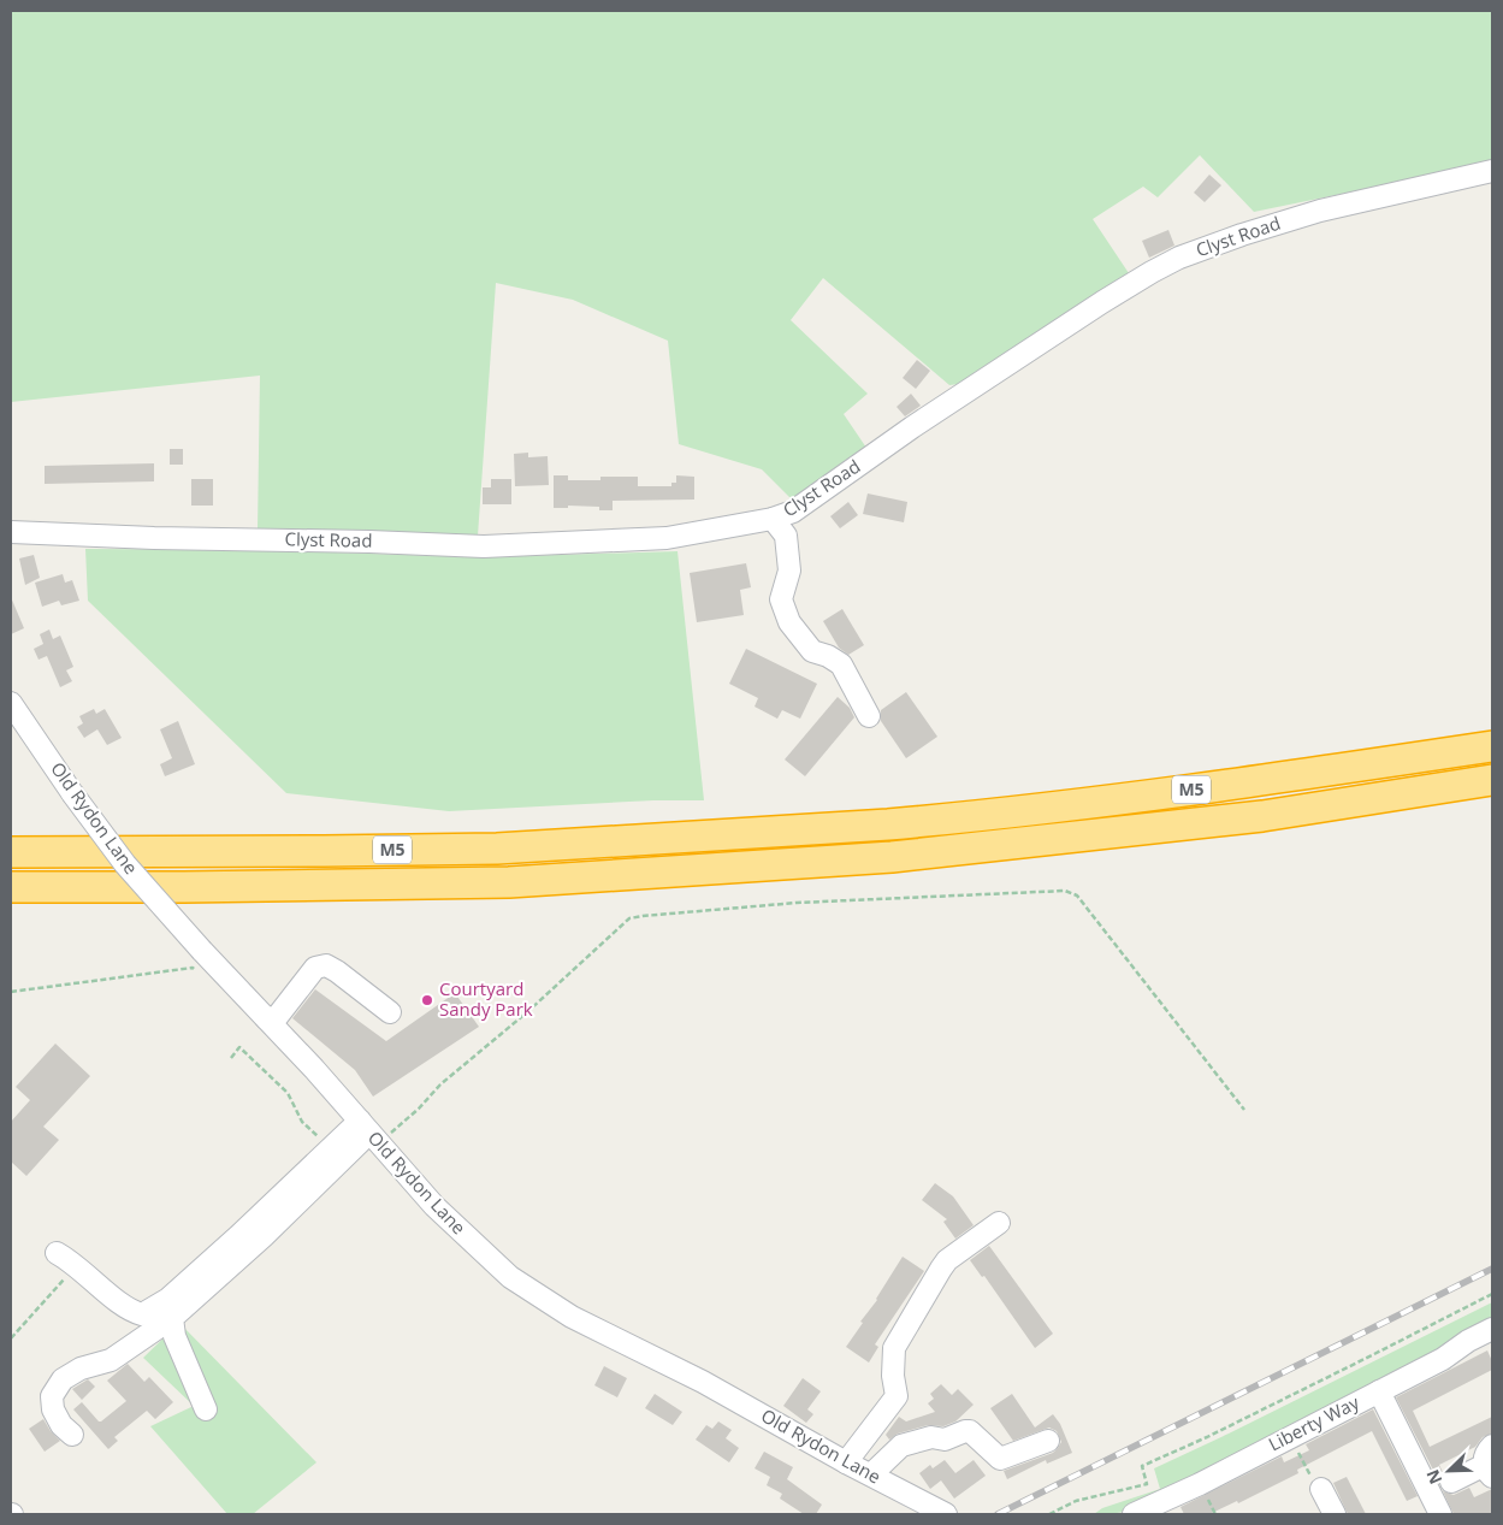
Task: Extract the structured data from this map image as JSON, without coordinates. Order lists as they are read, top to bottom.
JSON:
{
  "streets": {
    "highway": ["M5"],
    "street": ["Clyst Road", "Old Rydon Lane", "Liberty Way"]
  },
  "places": ["Courtyard Sandy Park"],
  "north": "bottom left"
}
